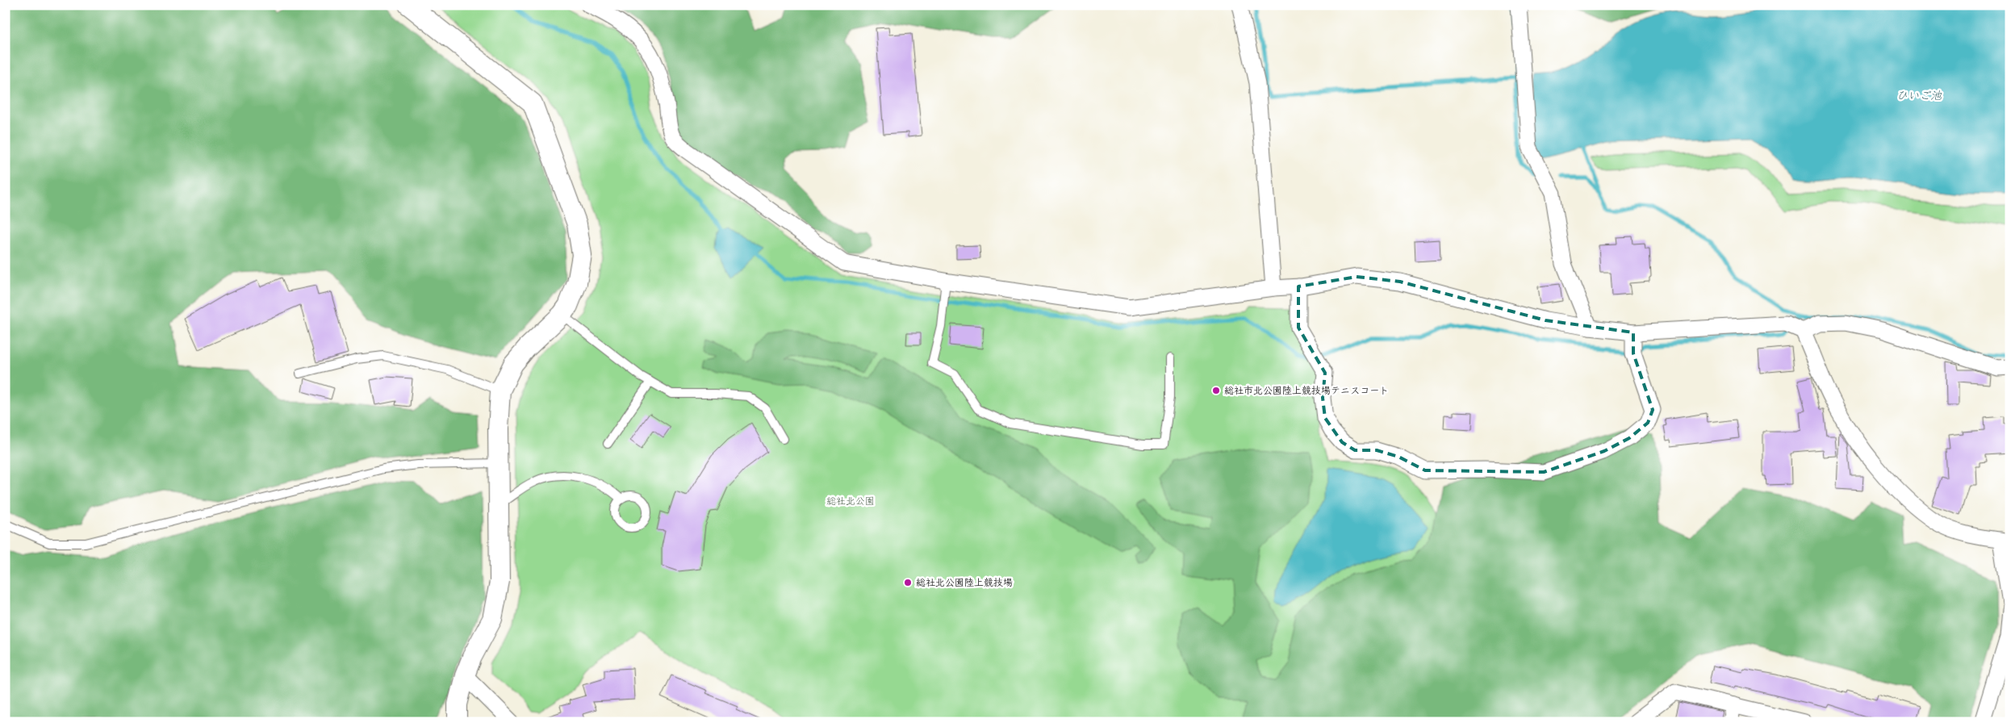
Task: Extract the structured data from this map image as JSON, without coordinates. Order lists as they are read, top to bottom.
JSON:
{
  "water": ["ひいご池"],
  "parks": ["総社北公園"],
  "places": ["総社市北公園陸上競技場テニスコート", "総社北公園陸上競技場"]
}
